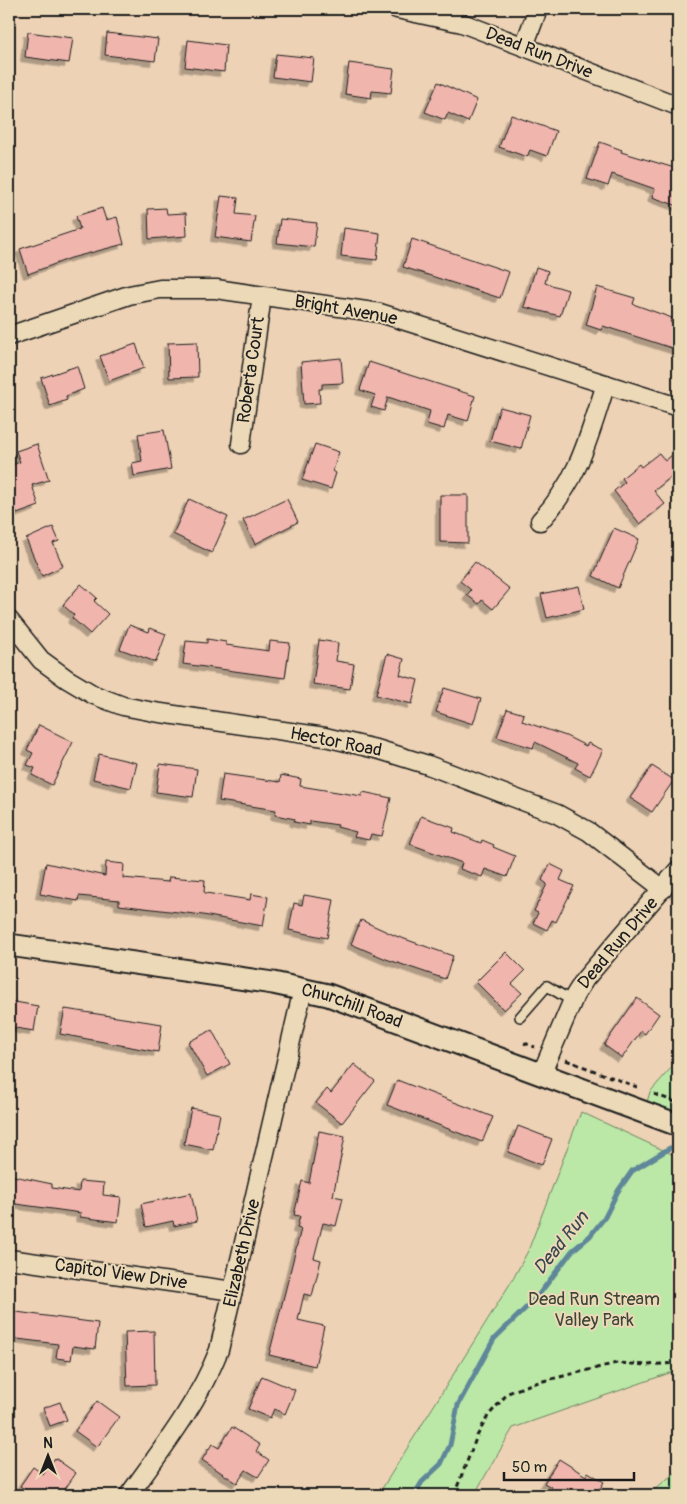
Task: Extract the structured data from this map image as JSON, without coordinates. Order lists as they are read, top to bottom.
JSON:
{
  "streets": {
    "street": [
      "Dead Run Drive",
      "Bright Avenue",
      "Roberta Court",
      "Hector Road",
      "Churchill Road",
      "Elizabeth Drive",
      "Capitol View Drive"
    ]
  },
  "crossings": [
    ["Dead Run Drive", "Hector Road"],
    ["Dead Run Drive", "Churchill Road"],
    ["Bright Avenue", "Roberta Court"],
    ["Churchill Road", "Elizabeth Drive"],
    ["Elizabeth Drive", "Capitol View Drive"]
  ],
  "water": ["Dead Run"],
  "parks": ["Dead Run Stream Valley Park"],
  "scale_bar": "50 m",
  "north": "top"
}
